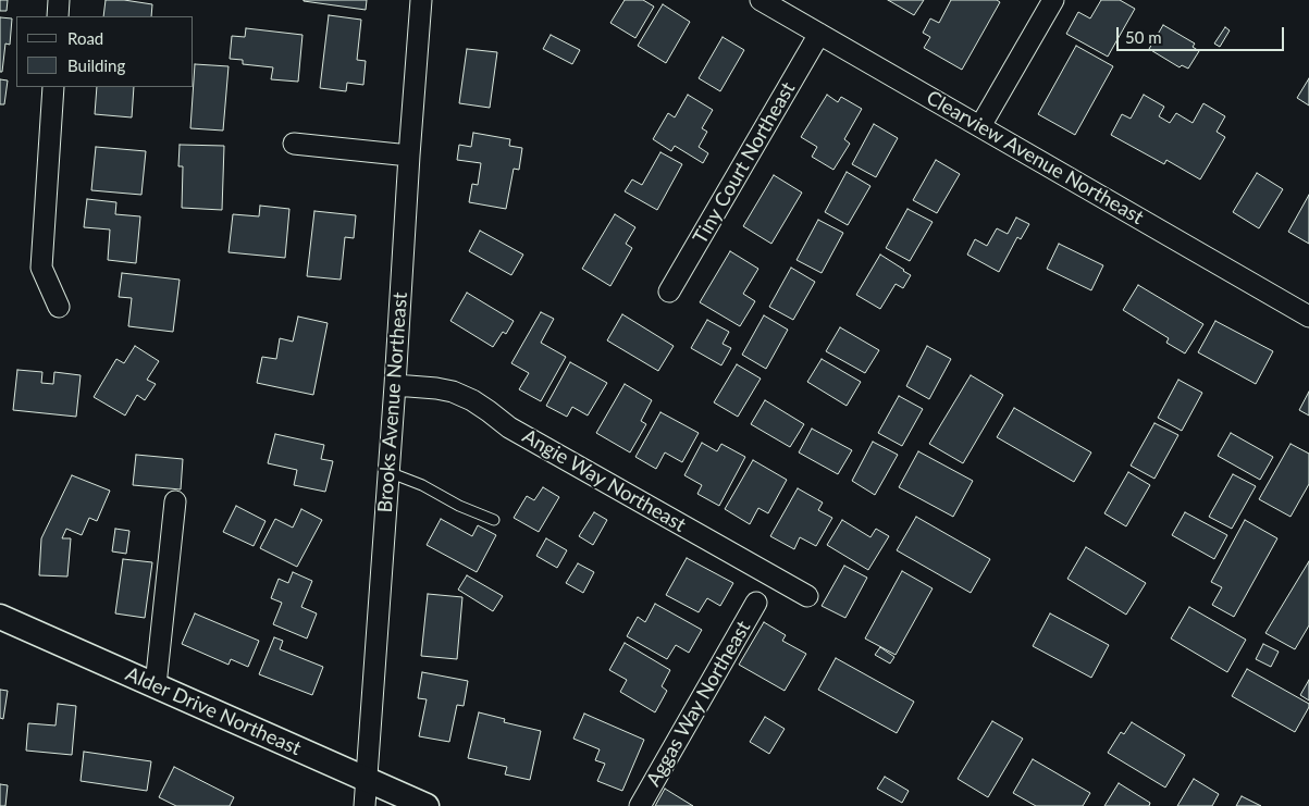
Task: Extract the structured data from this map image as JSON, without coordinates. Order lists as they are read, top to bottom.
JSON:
{
  "streets": {
    "street": [
      "Clearview Avenue Northeast",
      "Tiny Court Northeast",
      "Brooks Avenue Northeast",
      "Angie Way Northeast",
      "Aggas Way Northeast",
      "Alder Drive Northeast"
    ]
  },
  "crossings": [
    ["Clearview Avenue Northeast", "Tiny Court Northeast"],
    ["Brooks Avenue Northeast", "Angie Way Northeast"],
    ["Brooks Avenue Northeast", "Alder Drive Northeast"]
  ],
  "legend": ["Road", "Building"],
  "scale_bar": "50 m"
}
